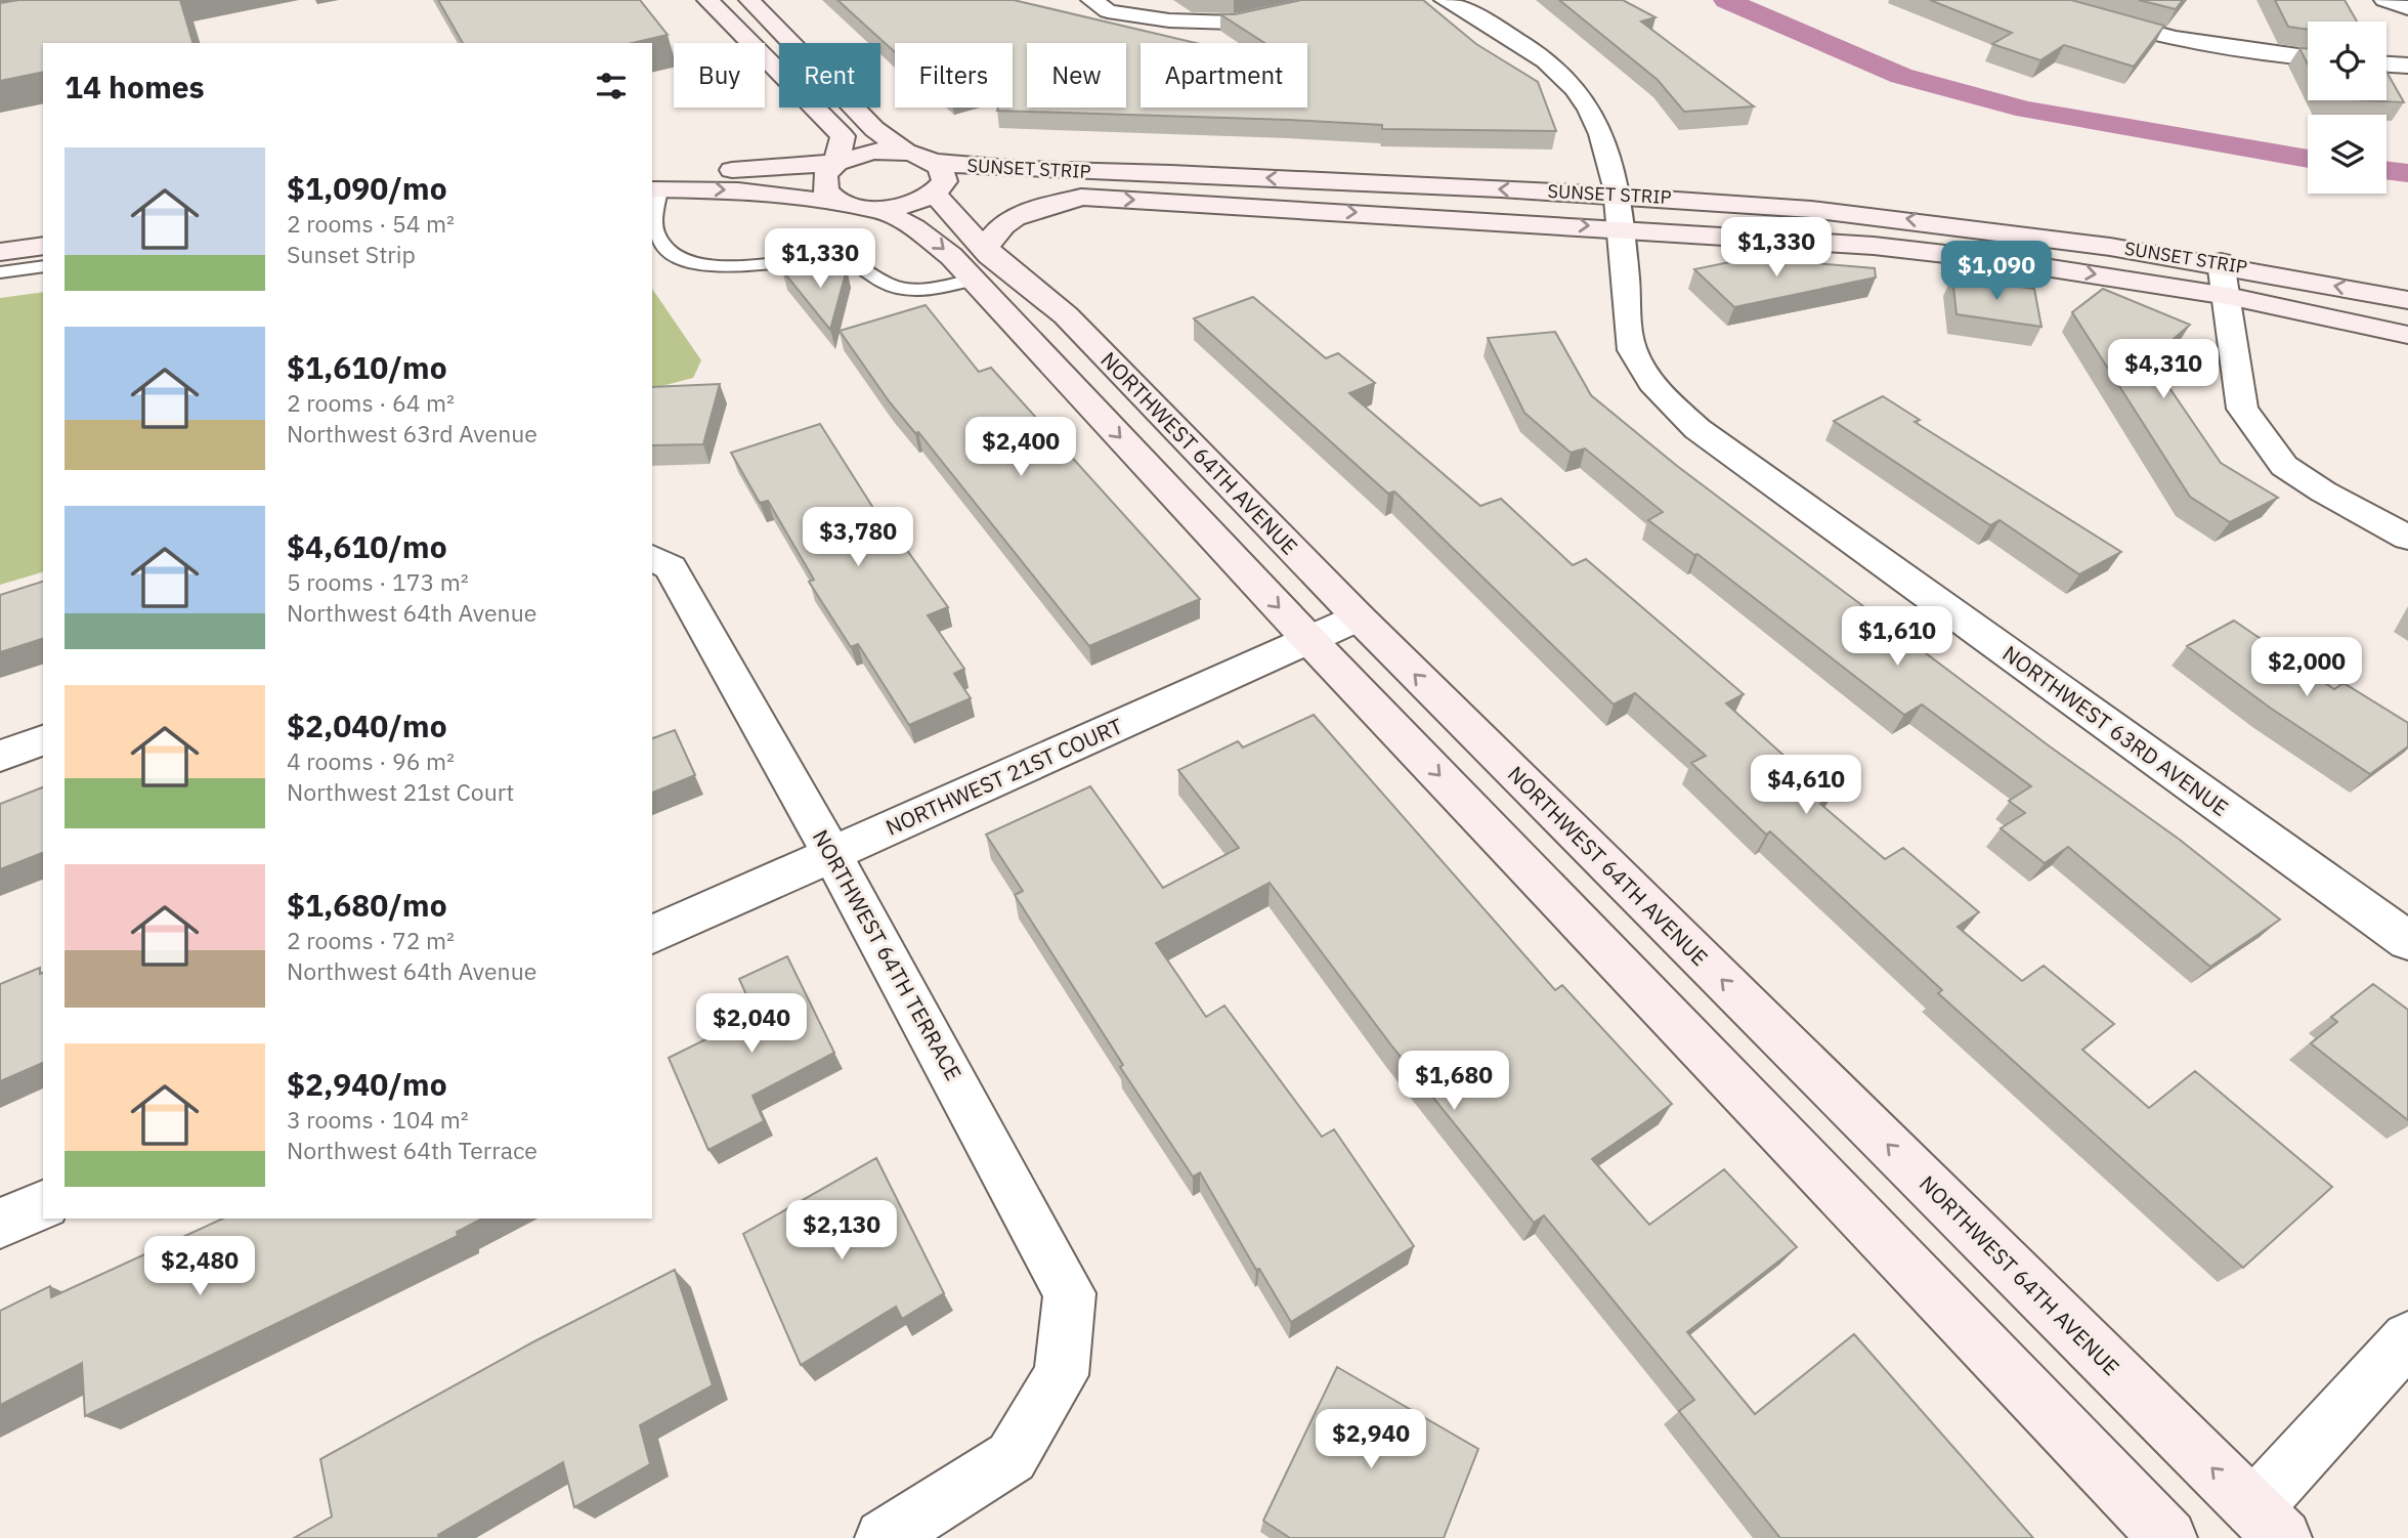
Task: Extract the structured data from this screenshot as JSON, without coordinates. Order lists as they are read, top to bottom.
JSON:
{
  "streets": {
    "street": [
      "SUNSET STRIP",
      "NORTHWEST 64TH AVENUE",
      "NORTHWEST 63RD AVENUE",
      "NORTHWEST 21ST COURT",
      "NORTHWEST 64TH TERRACE"
    ]
  },
  "crossings": [
    ["SUNSET STRIP", "NORTHWEST 64TH AVENUE"],
    ["SUNSET STRIP", "NORTHWEST 63RD AVENUE"],
    ["NORTHWEST 64TH AVENUE", "NORTHWEST 21ST COURT"],
    ["NORTHWEST 21ST COURT", "NORTHWEST 64TH TERRACE"]
  ],
  "page": {
    "chip": [
      "Buy",
      "Rent",
      "Filters",
      "New",
      "Apartment"
    ],
    "heading": "14 homes",
    "list": [
      {
        "name": "$1,090/mo",
        "note": "2 rooms · 54 m² · Sunset Strip"
      },
      {
        "name": "$1,610/mo",
        "note": "2 rooms · 64 m² · Northwest 63rd Avenue"
      },
      {
        "name": "$4,610/mo",
        "note": "5 rooms · 173 m² · Northwest 64th Avenue"
      },
      {
        "name": "$2,040/mo",
        "note": "4 rooms · 96 m² · Northwest 21st Court"
      },
      {
        "name": "$1,680/mo",
        "note": "2 rooms · 72 m² · Northwest 64th Avenue"
      },
      {
        "name": "$2,940/mo",
        "note": "3 rooms · 104 m² · Northwest 64th Terrace"
      }
    ],
    "price": [
      "$1,330",
      "$1,330",
      "$1,090",
      "$4,310",
      "$2,400",
      "$3,780",
      "$1,610",
      "$2,000",
      "$4,610",
      "$2,040",
      "$1,680",
      "$2,130",
      "$2,480",
      "$2,940"
    ]
  }
}
